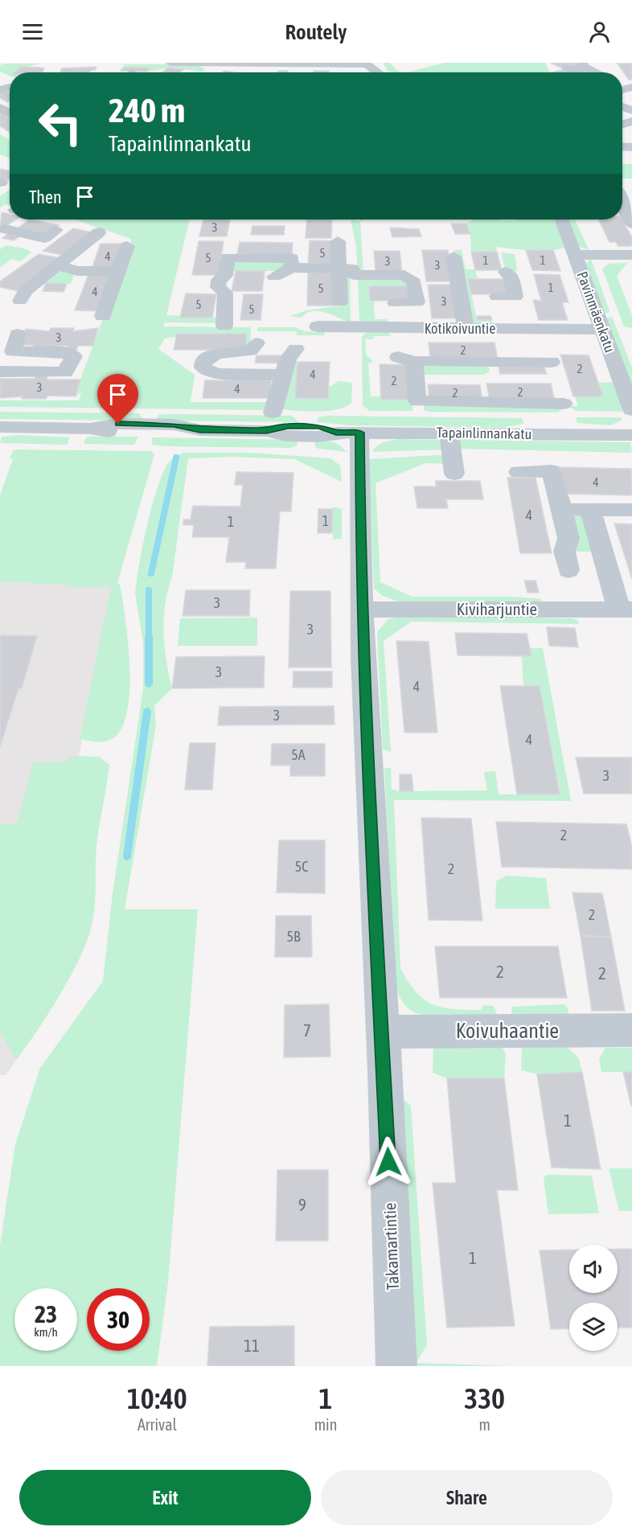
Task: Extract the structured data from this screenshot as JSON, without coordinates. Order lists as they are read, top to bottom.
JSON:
{
  "streets": {
    "street": [
      "Pavinmäenkatu",
      "Kotikoivuntie",
      "Tapainlinnankatu",
      "Kiviharjuntie",
      "Koivuhaantie",
      "Takamartintie"
    ]
  },
  "crossings": [
    ["Pavinmäenkatu", "Kotikoivuntie"],
    ["Tapainlinnankatu", "Takamartintie"],
    ["Kiviharjuntie", "Takamartintie"],
    ["Koivuhaantie", "Takamartintie"]
  ],
  "house_numbers": [
    "3",
    "5",
    "4",
    "5",
    "1",
    "1",
    "3",
    "3",
    "1",
    "5",
    "4",
    "3",
    "5",
    "5",
    "3",
    "2",
    "2",
    "4",
    "2",
    "3",
    "4",
    "2",
    "2",
    "4",
    "4",
    "1",
    "1",
    "3",
    "3",
    "3",
    "4",
    "3",
    "4",
    "5A",
    "3",
    "2",
    "5C",
    "2",
    "2",
    "5B",
    "2",
    "2",
    "7",
    "1",
    "9",
    "1",
    "11"
  ],
  "page": {
    "header": "Routely",
    "turn": ["240 m", "Tapainlinnankatu"],
    "then": "Then",
    "speed": "23 km/h",
    "limit": "30",
    "eta": [
      "10:40",
      "Arrival",
      "1",
      "min",
      "330",
      "m"
    ],
    "buttons": ["Exit", "Share"]
  }
}
